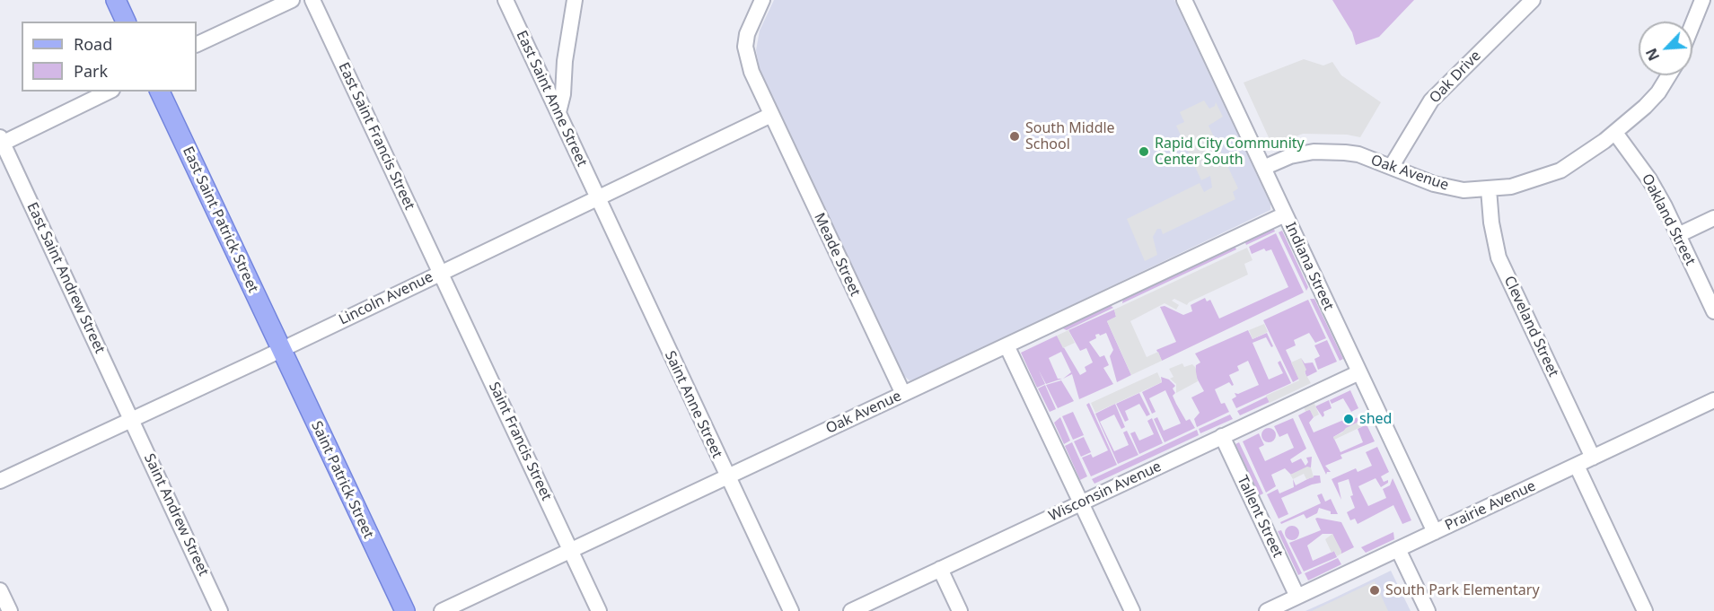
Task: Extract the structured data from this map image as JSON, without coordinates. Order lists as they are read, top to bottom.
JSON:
{
  "streets": {
    "main road": ["East Saint Patrick Street", "Saint Patrick Street"],
    "street": [
      "Oak Drive",
      "East Saint Anne Street",
      "East Saint Francis Street",
      "Oak Avenue",
      "Oakland Street",
      "Meade Street",
      "Indiana Street",
      "East Saint Andrew Street",
      "Lincoln Avenue",
      "Cleveland Street",
      "Saint Anne Street",
      "Saint Francis Street",
      "Wisconsin Avenue",
      "Prairie Avenue",
      "Saint Andrew Street",
      "Tallent Street"
    ]
  },
  "crossings": [
    ["Oak Drive", "Oak Avenue"],
    ["East Saint Anne Street", "Lincoln Avenue"],
    ["East Saint Anne Street", "Saint Anne Street"],
    ["East Saint Francis Street", "Lincoln Avenue"],
    ["East Saint Francis Street", "Saint Francis Street"],
    ["Oak Avenue", "Oakland Street"],
    ["Oak Avenue", "Meade Street"],
    ["Oak Avenue", "Indiana Street"],
    ["Oak Avenue", "Cleveland Street"],
    ["Oak Avenue", "Saint Anne Street"],
    ["Oak Avenue", "Saint Francis Street"],
    ["East Saint Patrick Street", "Lincoln Avenue"],
    ["East Saint Patrick Street", "Saint Patrick Street"],
    ["Meade Street", "Lincoln Avenue"],
    ["Indiana Street", "Wisconsin Avenue"],
    ["Indiana Street", "Prairie Avenue"],
    ["East Saint Andrew Street", "Lincoln Avenue"],
    ["East Saint Andrew Street", "Saint Andrew Street"],
    ["Lincoln Avenue", "Saint Anne Street"],
    ["Lincoln Avenue", "Saint Francis Street"],
    ["Lincoln Avenue", "Saint Patrick Street"],
    ["Lincoln Avenue", "Saint Andrew Street"],
    ["Cleveland Street", "Prairie Avenue"],
    ["Wisconsin Avenue", "Tallent Street"],
    ["Prairie Avenue", "Tallent Street"]
  ],
  "places": [
    "South Middle School",
    "Rapid City Community Center South",
    "shed",
    "South Park Elementary"
  ],
  "legend": ["Road", "Park"],
  "north": "bottom left"
}
